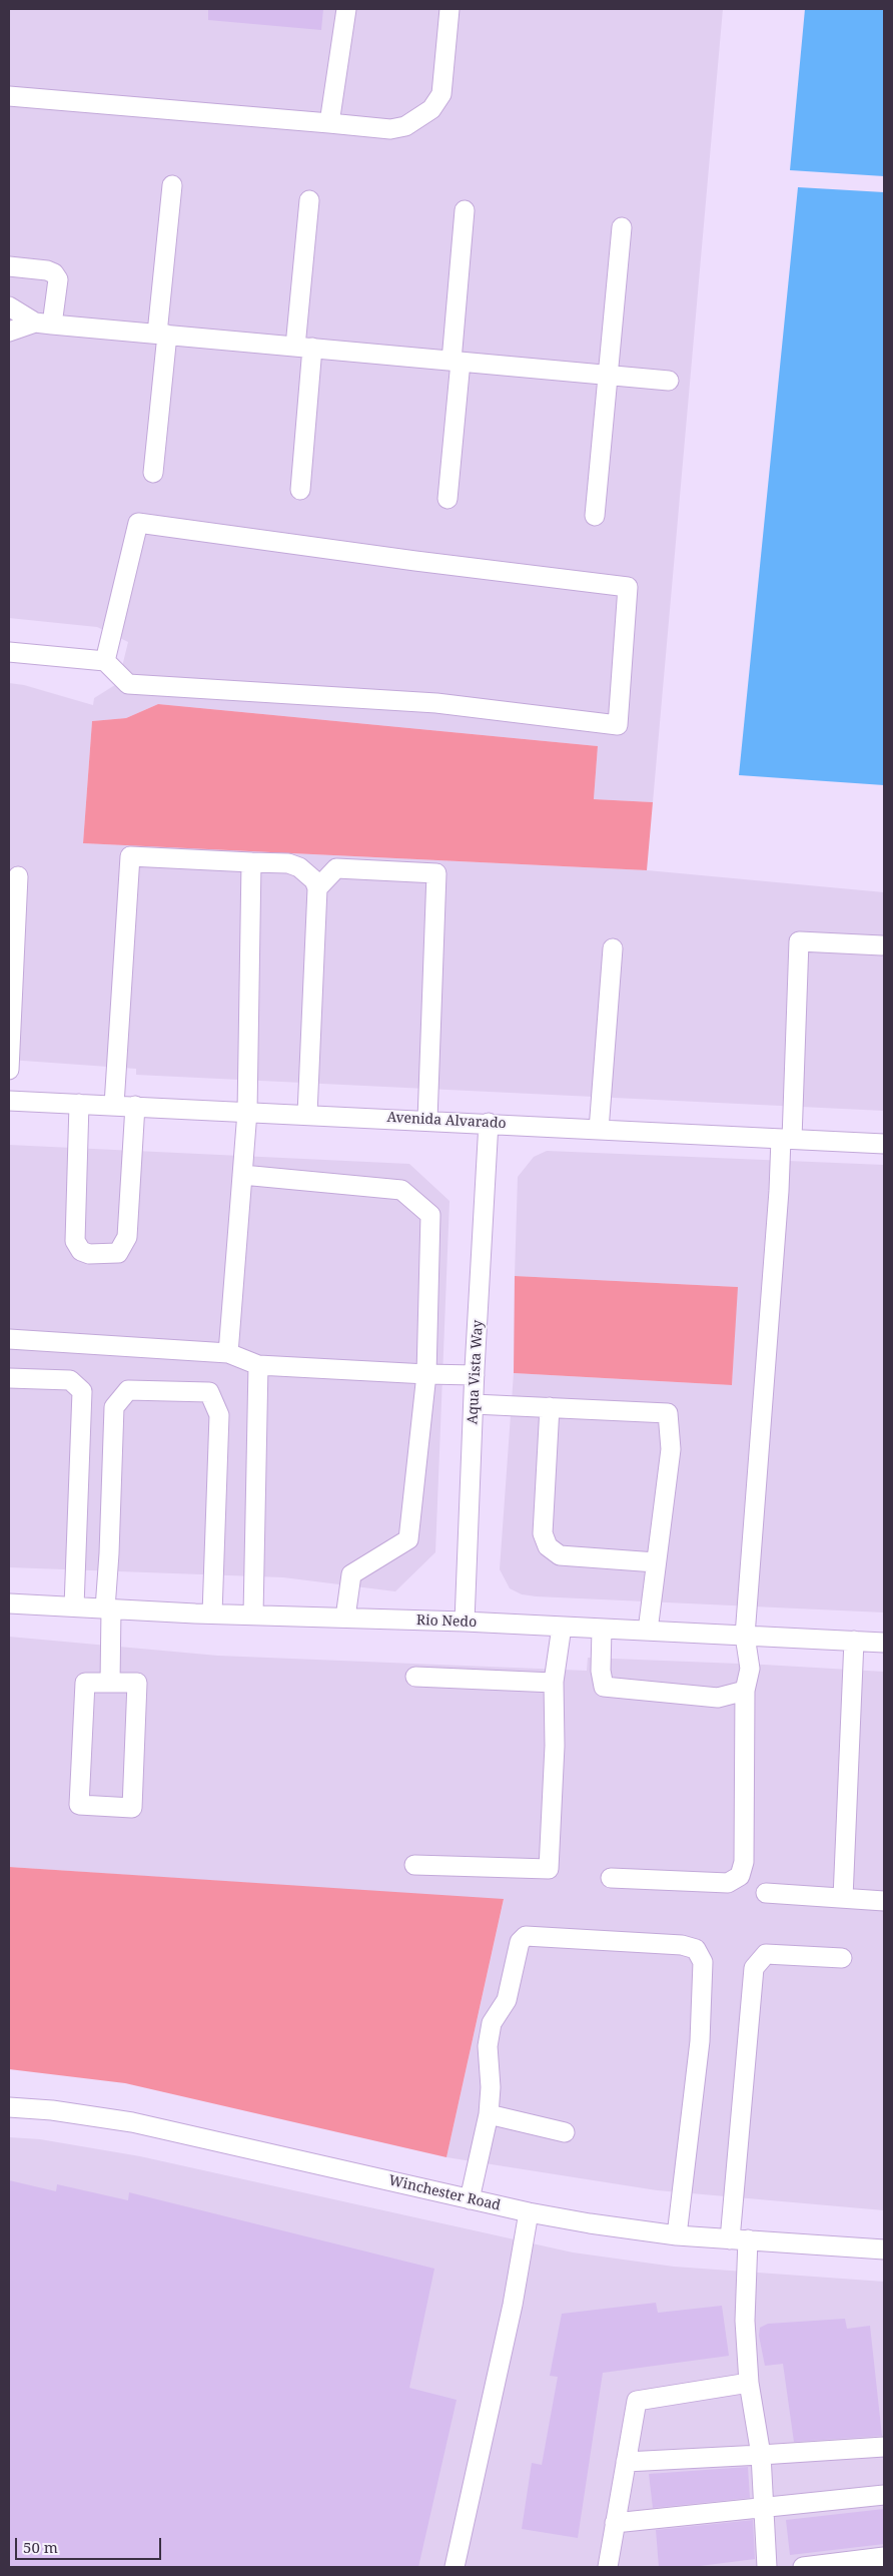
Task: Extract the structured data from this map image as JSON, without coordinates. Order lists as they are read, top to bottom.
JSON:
{
  "streets": {
    "street": [
      "Avenida Alvarado",
      "Aqua Vista Way",
      "Rio Nedo",
      "Winchester Road"
    ]
  },
  "crossings": [
    ["Avenida Alvarado", "Aqua Vista Way"],
    ["Aqua Vista Way", "Rio Nedo"]
  ],
  "scale_bar": "50 m"
}
